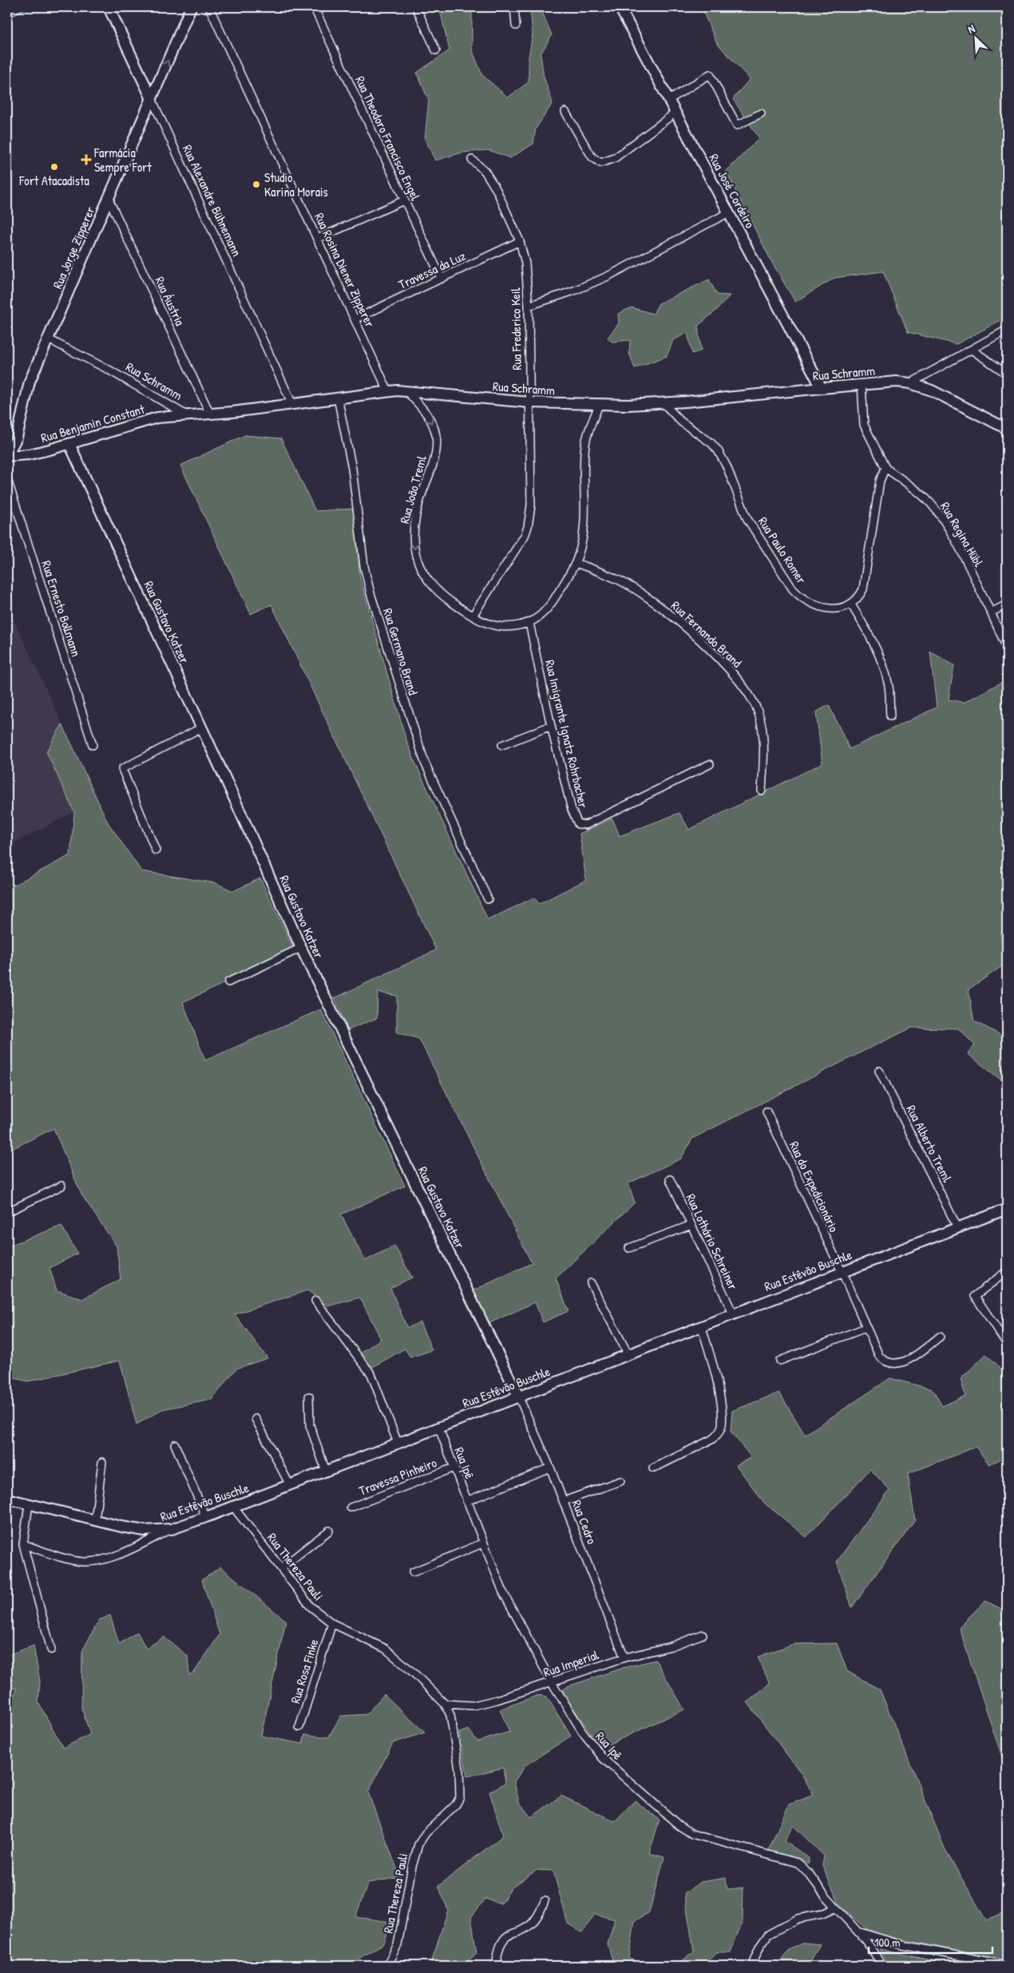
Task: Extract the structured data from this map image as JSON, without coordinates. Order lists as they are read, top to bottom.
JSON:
{
  "streets": {
    "street": [
      "Rua Theodoro Francisco Engel",
      "Rua José Cordeiro",
      "Rua Alexandre Bühnemann",
      "Rua Jorge Zipperer",
      "Rua Rosina Diener Zipperer",
      "Travessa da Luz",
      "Rua Áustria",
      "Rua Frederico Keil",
      "Rua Schramm",
      "Rua Benjamin Constant",
      "Rua João Treml",
      "Rua Regina Hübl",
      "Rua Paulo Romer",
      "Rua Ernesto Bollmann",
      "Rua Gustavo Katzer",
      "Rua Fernando Brand",
      "Rua Germano Brand",
      "Rua Imigrante Ignatz Rohrbacher",
      "Rua Alberto Treml",
      "Rua do Expedicionário",
      "Rua Lothário Schreiner",
      "Rua Estêvão Buschle",
      "Rua Ipê",
      "Travessa Pinheiro",
      "Rua Cedro",
      "Rua Thereza Pauli",
      "Rua Imperial",
      "Rua Rosa Finke"
    ]
  },
  "crossings": [
    ["Rua Theodoro Francisco Engel", "Travessa da Luz"],
    ["Rua José Cordeiro", "Rua Schramm"],
    ["Rua Alexandre Bühnemann", "Rua Jorge Zipperer"],
    ["Rua Alexandre Bühnemann", "Rua Schramm"],
    ["Rua Jorge Zipperer", "Rua Áustria"],
    ["Rua Jorge Zipperer", "Rua Schramm"],
    ["Rua Jorge Zipperer", "Rua Benjamin Constant"],
    ["Rua Rosina Diener Zipperer", "Travessa da Luz"],
    ["Rua Rosina Diener Zipperer", "Rua Schramm"],
    ["Travessa da Luz", "Rua Frederico Keil"],
    ["Rua Áustria", "Rua Schramm"],
    ["Rua Frederico Keil", "Rua Schramm"],
    ["Rua Frederico Keil", "Rua João Treml"],
    ["Rua Schramm", "Rua Benjamin Constant"],
    ["Rua Schramm", "Rua João Treml"],
    ["Rua Schramm", "Rua Paulo Romer"],
    ["Rua Schramm", "Rua Germano Brand"],
    ["Rua Benjamin Constant", "Rua Gustavo Katzer"],
    ["Rua João Treml", "Rua Imigrante Ignatz Rohrbacher"],
    ["Rua Gustavo Katzer", "Rua Estêvão Buschle"],
    ["Rua Gustavo Katzer", "Rua Cedro"],
    ["Rua Alberto Treml", "Rua Estêvão Buschle"],
    ["Rua do Expedicionário", "Rua Estêvão Buschle"],
    ["Rua Lothário Schreiner", "Rua Estêvão Buschle"],
    ["Rua Estêvão Buschle", "Rua Ipê"],
    ["Rua Estêvão Buschle", "Rua Cedro"],
    ["Rua Estêvão Buschle", "Rua Thereza Pauli"],
    ["Rua Ipê", "Travessa Pinheiro"],
    ["Rua Ipê", "Rua Imperial"],
    ["Rua Cedro", "Rua Imperial"],
    ["Rua Thereza Pauli", "Rua Imperial"],
    ["Rua Thereza Pauli", "Rua Rosa Finke"]
  ],
  "one_way": ["Rua João Treml"],
  "places": {
    "health": ["Farmácia Sempre Fort"],
    "other": ["Fort Atacadista", "Studio Karina Morais"]
  },
  "scale_bar": "100 m",
  "north": "top left"
}
